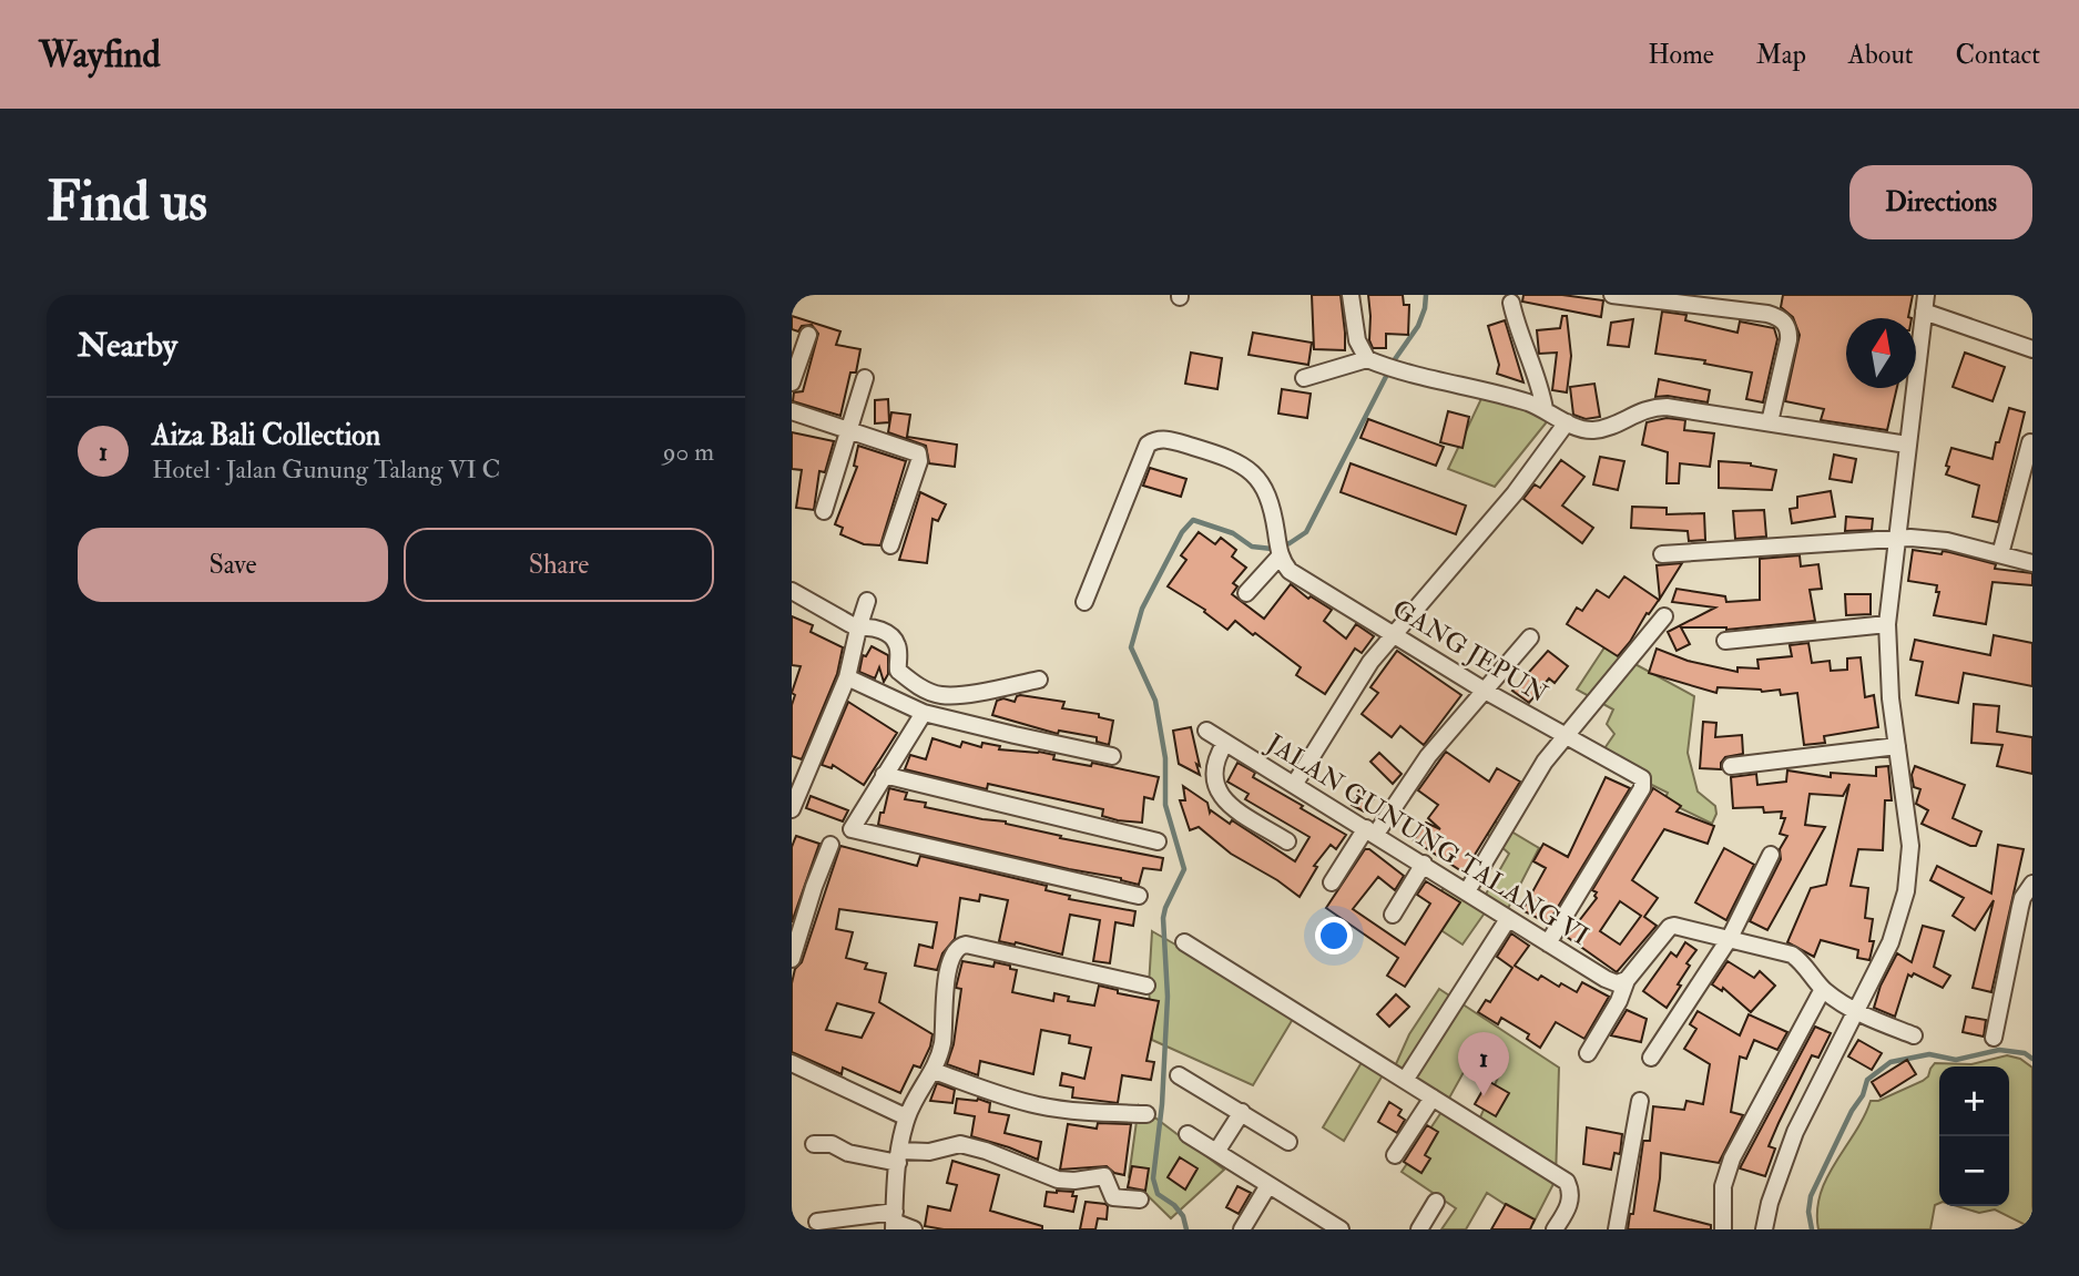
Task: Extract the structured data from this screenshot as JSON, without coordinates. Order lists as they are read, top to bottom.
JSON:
{
  "streets": {
    "street": ["GANG JEPUN", "JALAN GUNUNG TALANG VI"]
  },
  "crossings": [
    ["GANG JEPUN", "JALAN GUNUNG TALANG VI"]
  ],
  "north": "top",
  "page": {
    "header": "Wayfind",
    "nav": [
      "Home",
      "Map",
      "About",
      "Contact"
    ],
    "buttons": [
      "Directions",
      ["Save", "Share"]
    ],
    "title": "Find us",
    "heading": "Nearby",
    "list": [
      {
        "mark": "1",
        "name": "Aiza Bali Collection",
        "note": "Hotel · Jalan Gunung Talang VI C",
        "value": "90 m"
      }
    ],
    "pins": "1",
    "map_buttons": ["+", "−"]
  }
}
